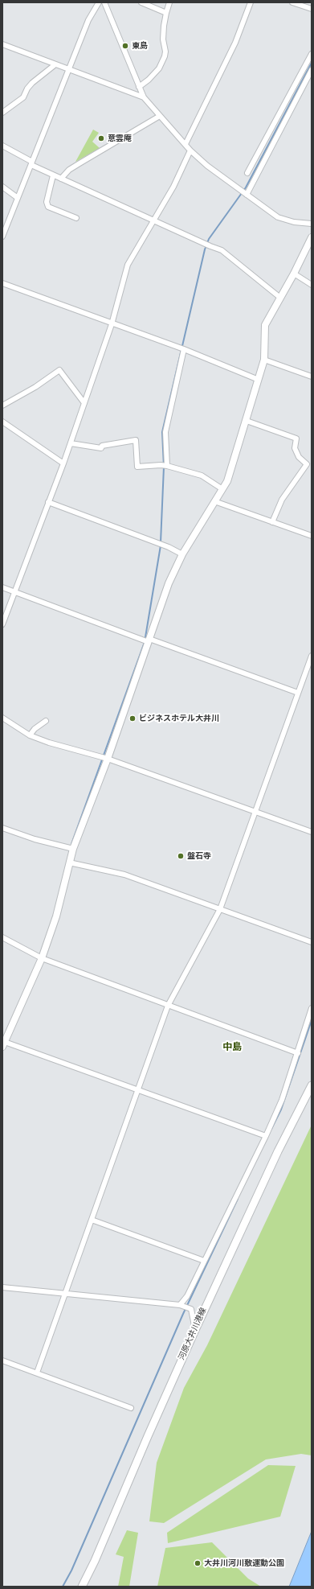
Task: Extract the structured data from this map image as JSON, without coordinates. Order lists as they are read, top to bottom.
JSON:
{
  "streets": {
    "main road": ["河原大井川港線"]
  },
  "districts": ["中島"],
  "places": [
    "東島",
    "意雲庵",
    "ビジネスホテル大井川",
    "盤石寺",
    "大井川河川敷運動公園"
  ]
}
